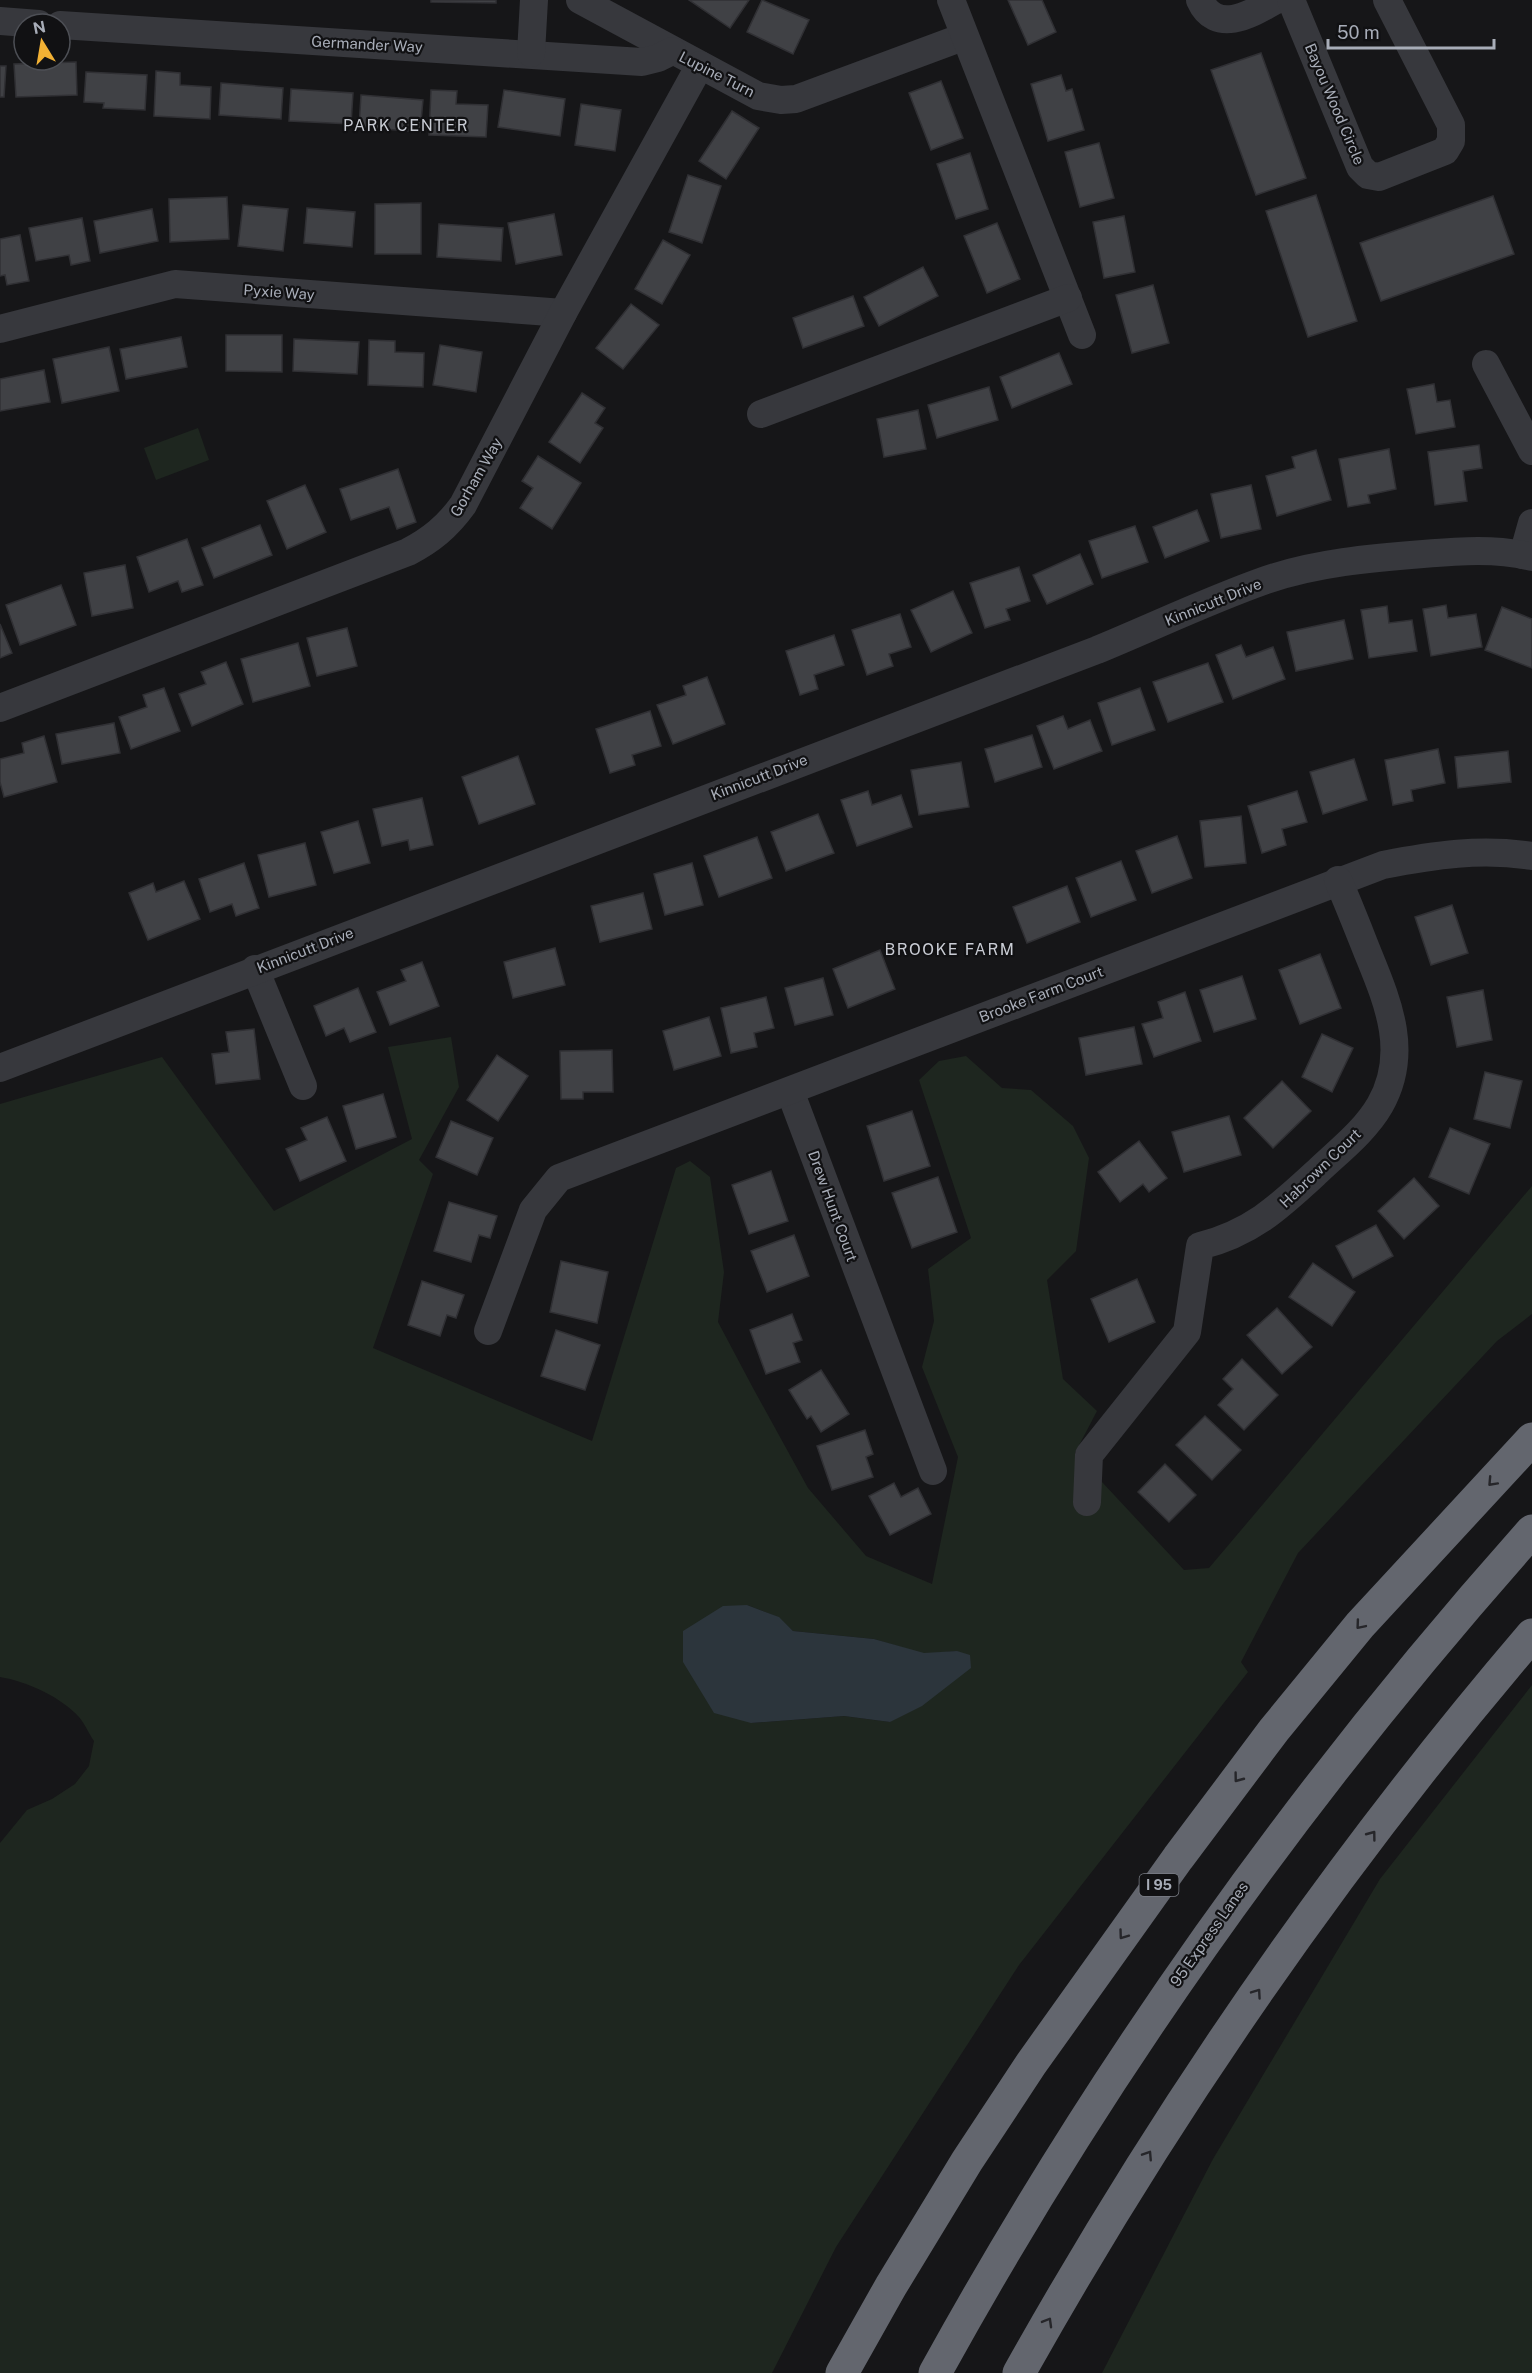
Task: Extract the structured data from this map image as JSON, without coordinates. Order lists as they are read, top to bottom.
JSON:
{
  "streets": {
    "highway": ["I 95", "95 Express Lanes"],
    "street": [
      "Germander Way",
      "Lupine Turn",
      "Bayou Wood Circle",
      "Pyxie Way",
      "Gorham Way",
      "Kinnicutt Drive",
      "Brooke Farm Court",
      "Habrown Court",
      "Drew Hunt Court"
    ]
  },
  "crossings": [
    ["Germander Way", "Lupine Turn"],
    ["Lupine Turn", "Gorham Way"],
    ["Pyxie Way", "Gorham Way"],
    ["Brooke Farm Court", "Habrown Court"],
    ["Brooke Farm Court", "Drew Hunt Court"]
  ],
  "districts": ["PARK CENTER", "BROOKE FARM"],
  "scale_bar": "50 m",
  "north": "top"
}
